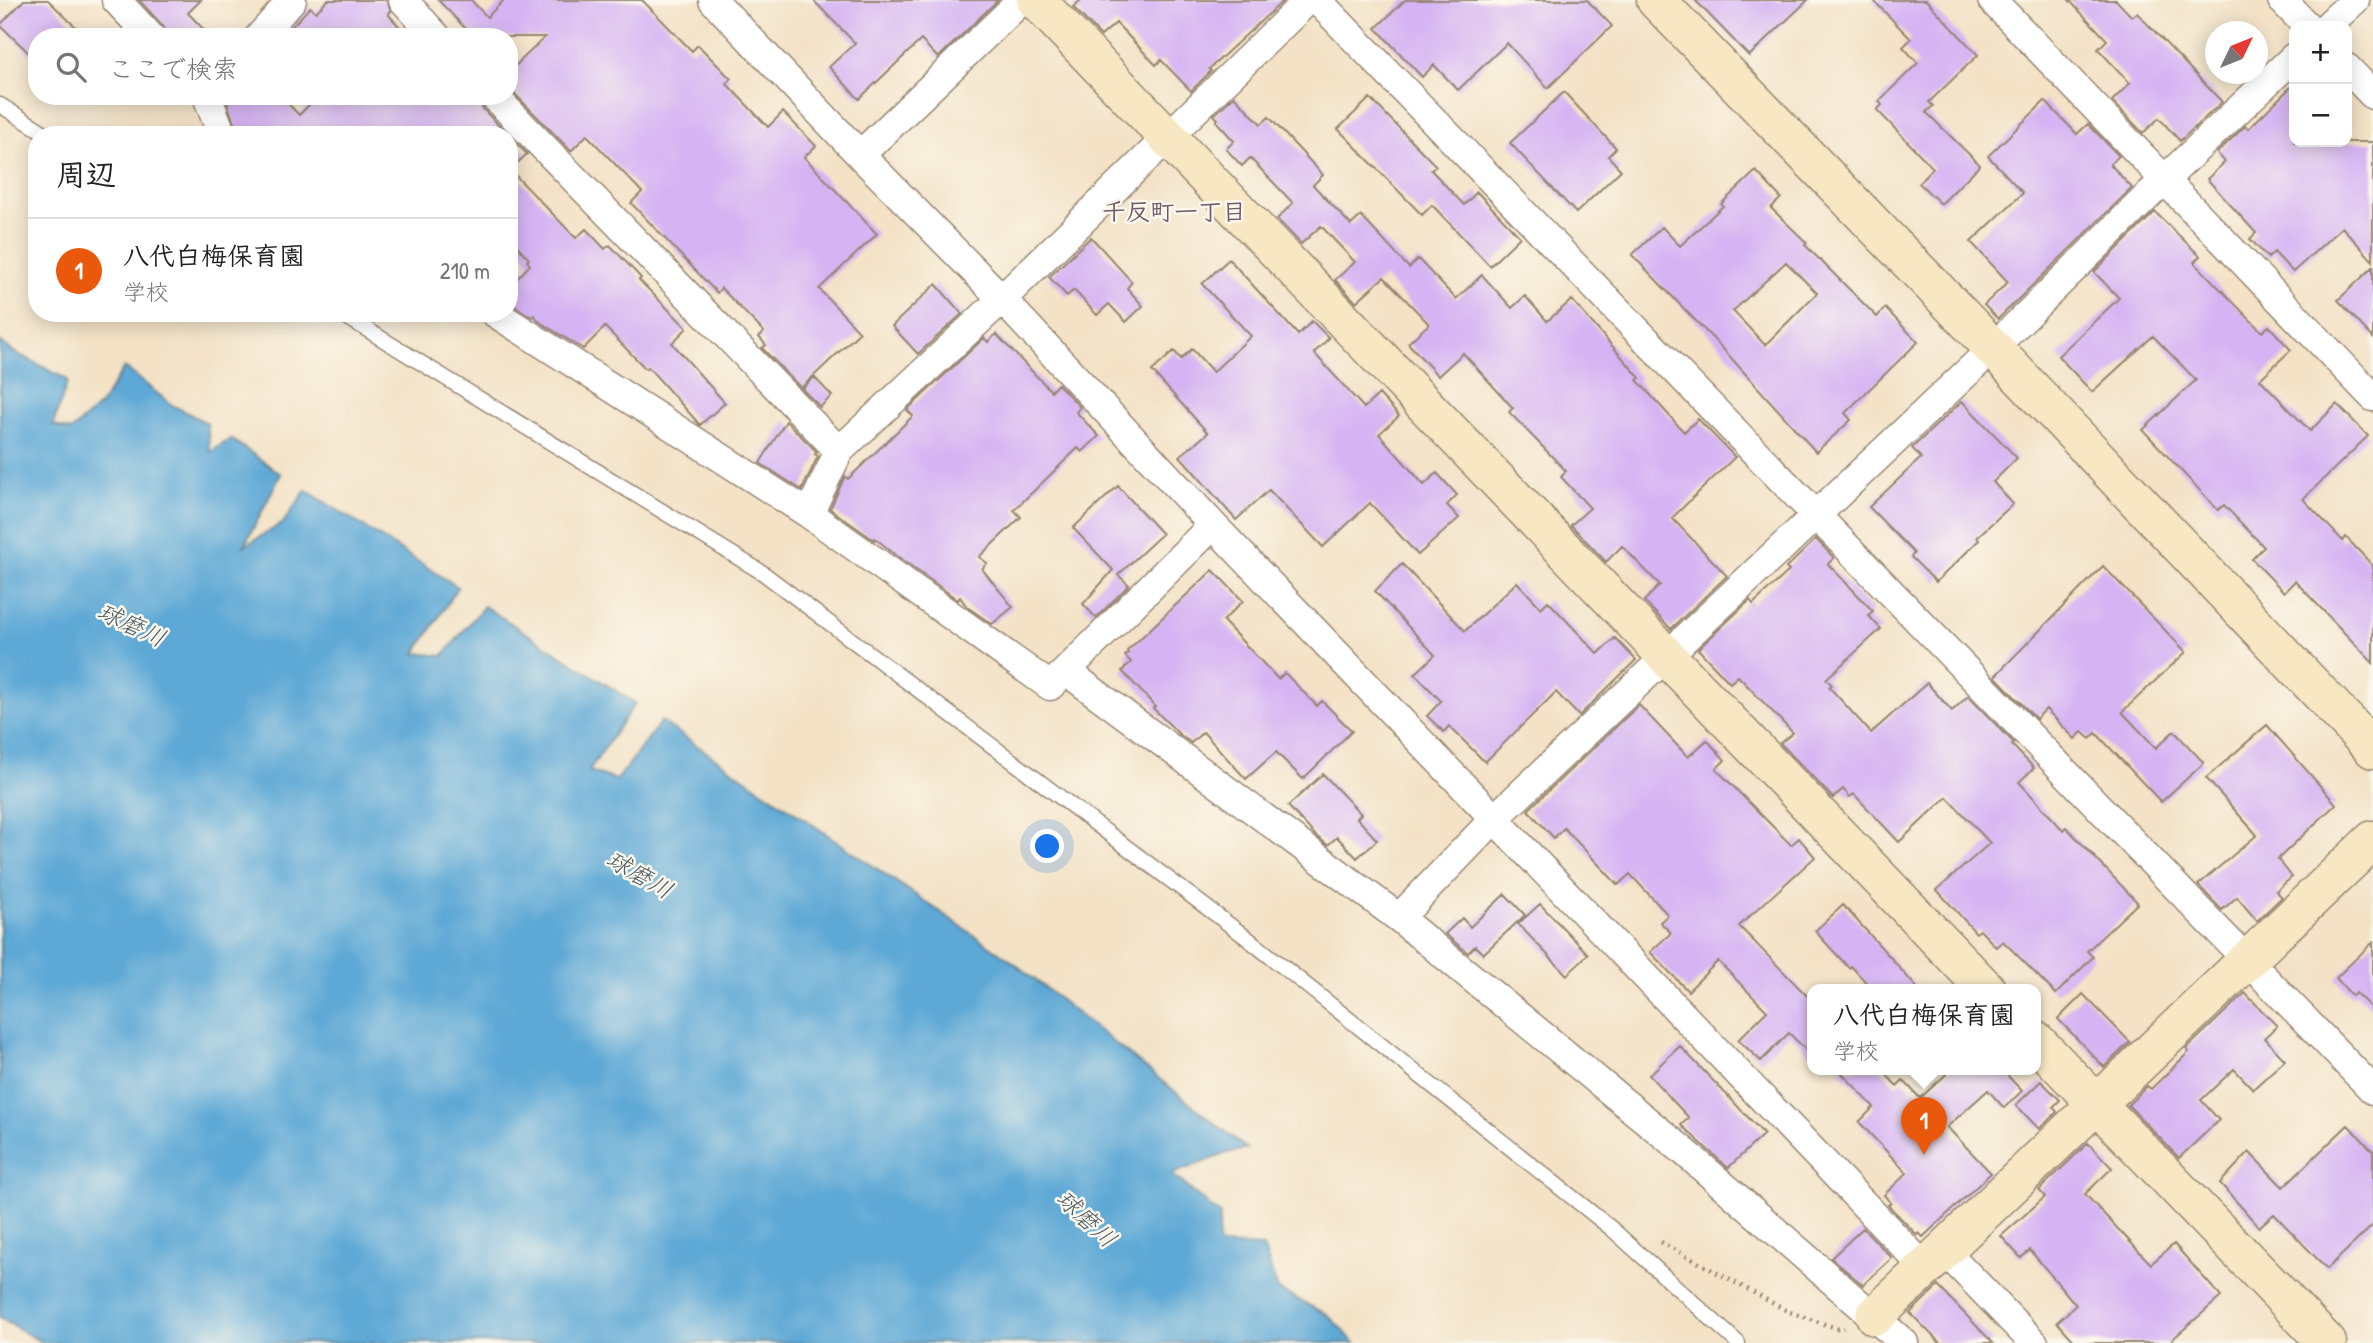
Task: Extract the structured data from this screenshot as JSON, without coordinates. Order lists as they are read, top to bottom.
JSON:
{
  "districts": ["千反町一丁目"],
  "water": ["球磨川"],
  "north": "top right",
  "page": {
    "map_buttons": ["+", "−"],
    "search": "ここで検索",
    "heading": "周辺",
    "list": [
      {
        "mark": "1",
        "name": "八代白梅保育園",
        "note": "学校",
        "value": "210 m"
      }
    ],
    "popup": ["八代白梅保育園", "学校"],
    "pins": "1"
  }
}
